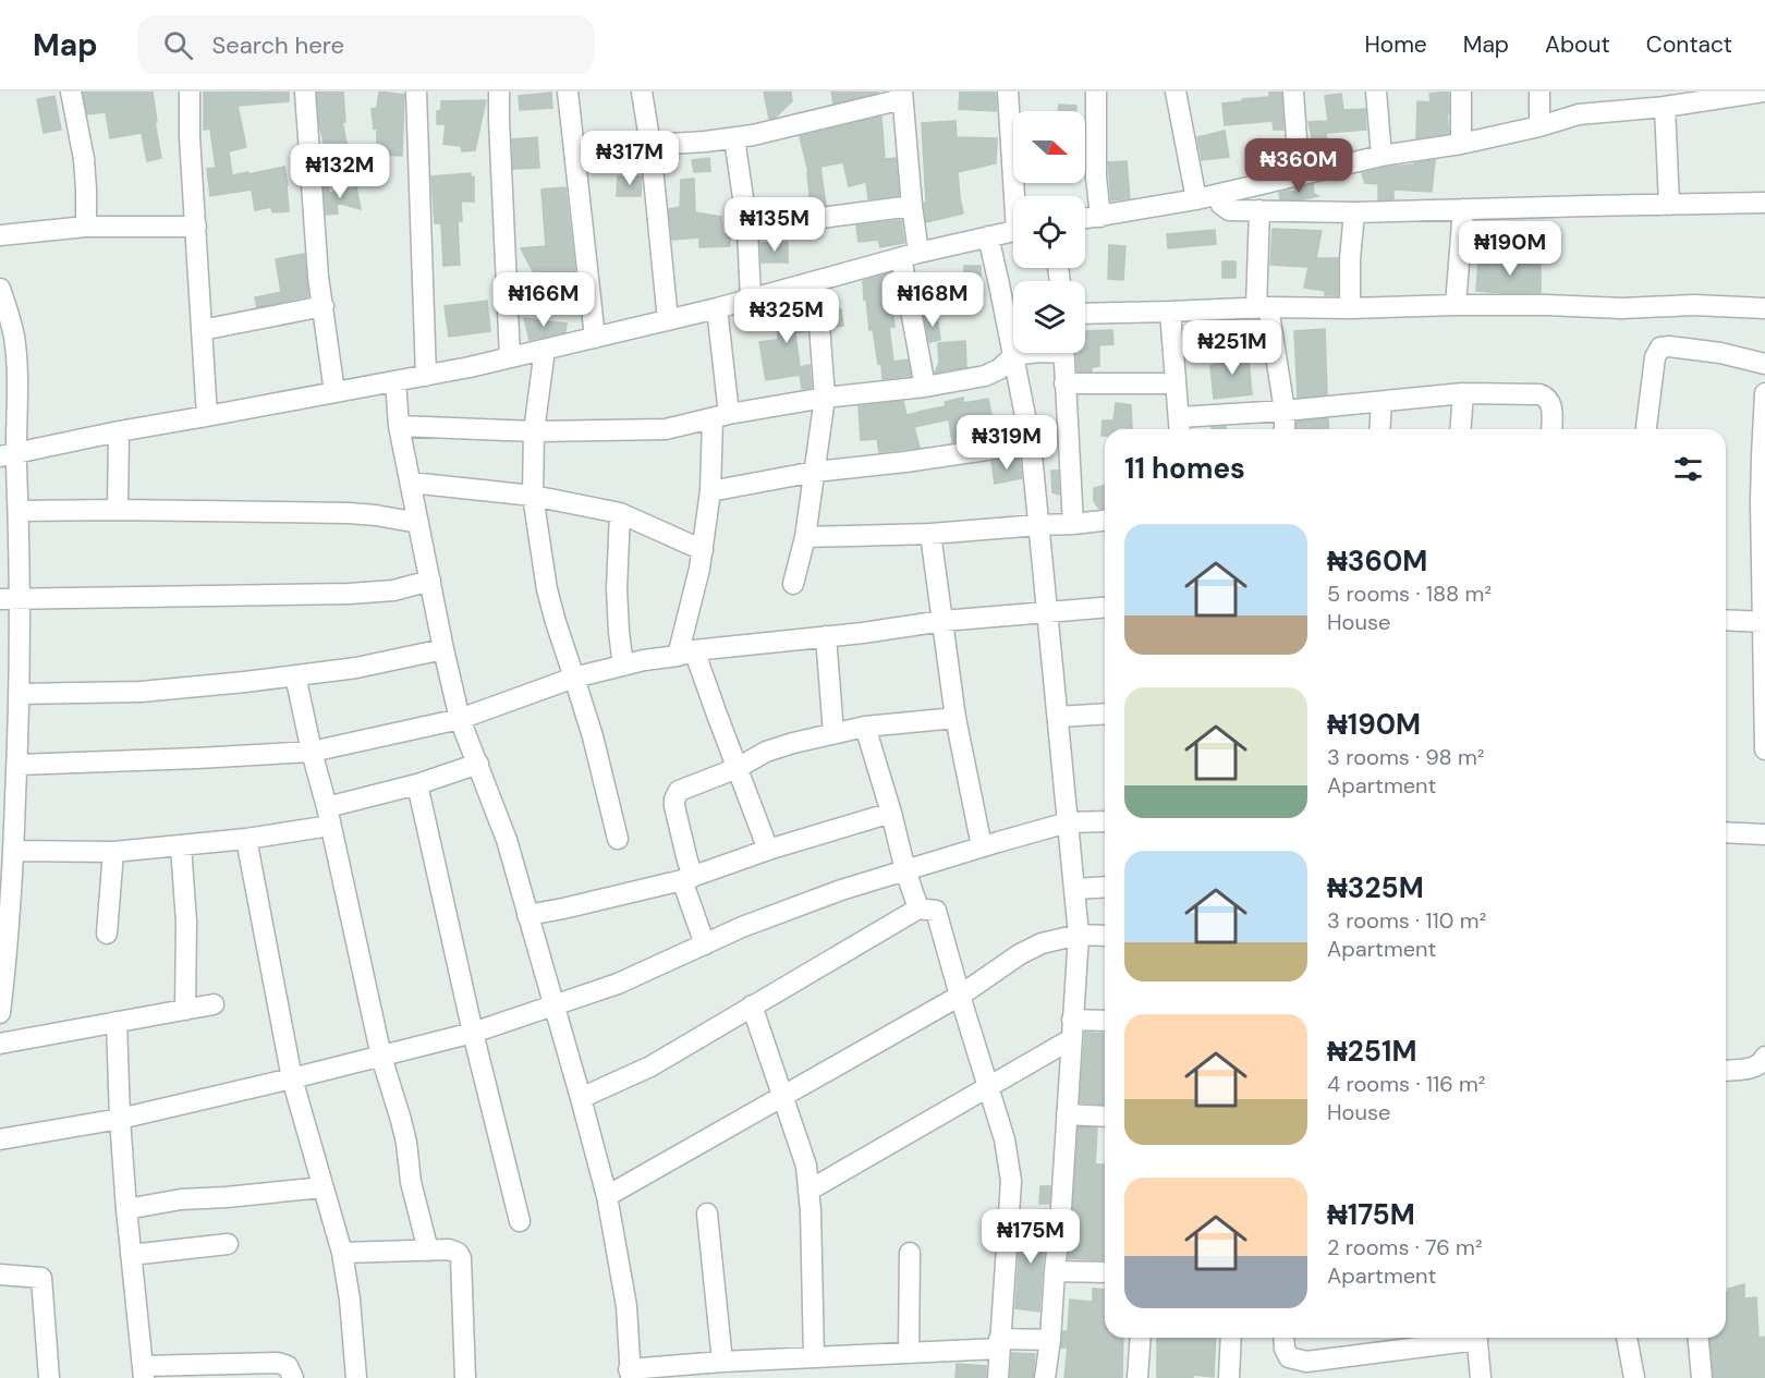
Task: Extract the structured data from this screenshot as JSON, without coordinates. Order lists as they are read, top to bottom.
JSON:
{
  "north": "right",
  "page": {
    "header": "Map",
    "search": "Search here",
    "nav": [
      "Home",
      "Map",
      "About",
      "Contact"
    ],
    "price": [
      "₦317M",
      "₦360M",
      "₦132M",
      "₦135M",
      "₦190M",
      "₦166M",
      "₦168M",
      "₦325M",
      "₦251M",
      "₦319M",
      "₦175M"
    ],
    "heading": "11 homes",
    "list": [
      {
        "name": "₦360M",
        "note": "5 rooms · 188 m² · House"
      },
      {
        "name": "₦190M",
        "note": "3 rooms · 98 m² · Apartment"
      },
      {
        "name": "₦325M",
        "note": "3 rooms · 110 m² · Apartment"
      },
      {
        "name": "₦251M",
        "note": "4 rooms · 116 m² · House"
      },
      {
        "name": "₦175M",
        "note": "2 rooms · 76 m² · Apartment"
      }
    ]
  }
}
